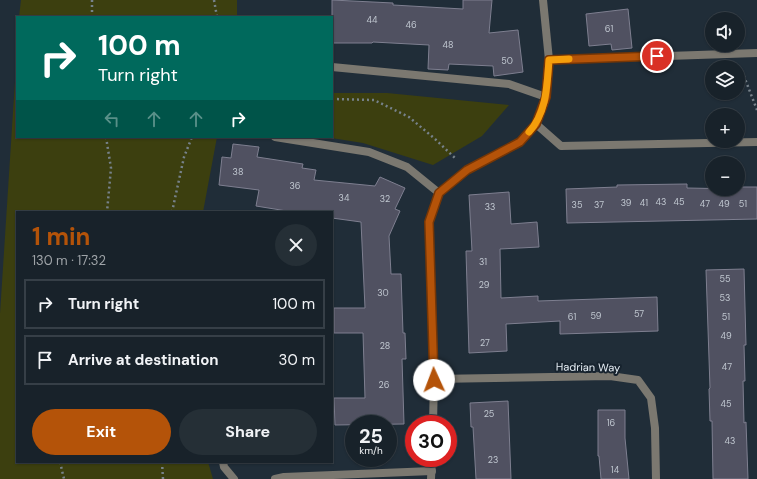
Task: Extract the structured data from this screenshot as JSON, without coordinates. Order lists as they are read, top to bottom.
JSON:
{
  "streets": {
    "street": ["Hadrian Way"]
  },
  "house_numbers": [
    "44",
    "46",
    "61",
    "48",
    "50",
    "38",
    "36",
    "34",
    "32",
    "43",
    "45",
    "39",
    "41",
    "47",
    "49",
    "51",
    "35",
    "37",
    "33",
    "31",
    "55",
    "29",
    "30",
    "53",
    "57",
    "59",
    "61",
    "51",
    "49",
    "27",
    "28",
    "47",
    "26",
    "45",
    "25",
    "16",
    "43",
    "23",
    "14"
  ],
  "page": {
    "map_buttons": ["+", "−"],
    "turn": ["100 m", "Turn right"],
    "heading": ["1 min", "130 m · 17:32"],
    "list": [
      {
        "name": "Turn right",
        "value": "100 m"
      },
      {
        "name": "Arrive at destination",
        "value": "30 m"
      }
    ],
    "buttons": ["Exit", "Share"],
    "speed": "25 km/h",
    "limit": "30"
  }
}
